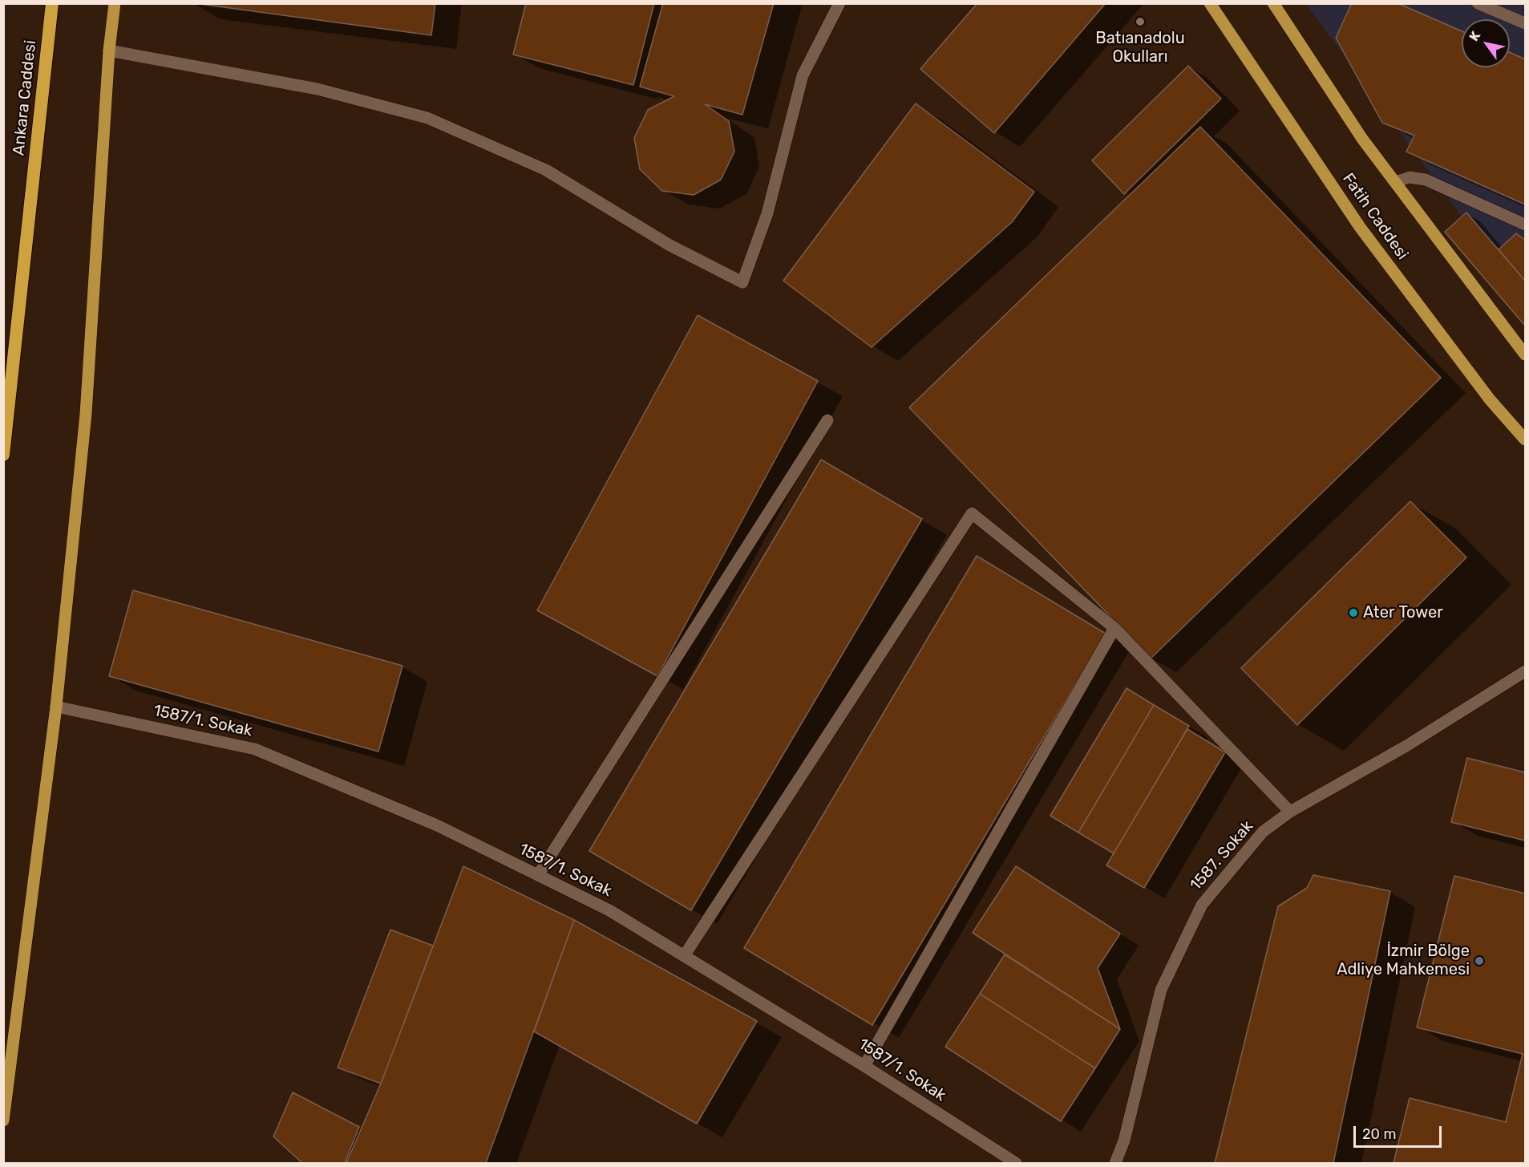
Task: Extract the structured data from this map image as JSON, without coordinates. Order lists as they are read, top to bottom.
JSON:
{
  "streets": {
    "highway": ["Ankara Caddesi"],
    "main road": ["Fatih Caddesi"],
    "street": ["1587/1. Sokak", "1587. Sokak"]
  },
  "places": ["Batıanadolu Okulları", "Ater Tower", "İzmir Bölge Adliye Mahkemesi"],
  "scale_bar": "20 m",
  "north": "top left"
}
